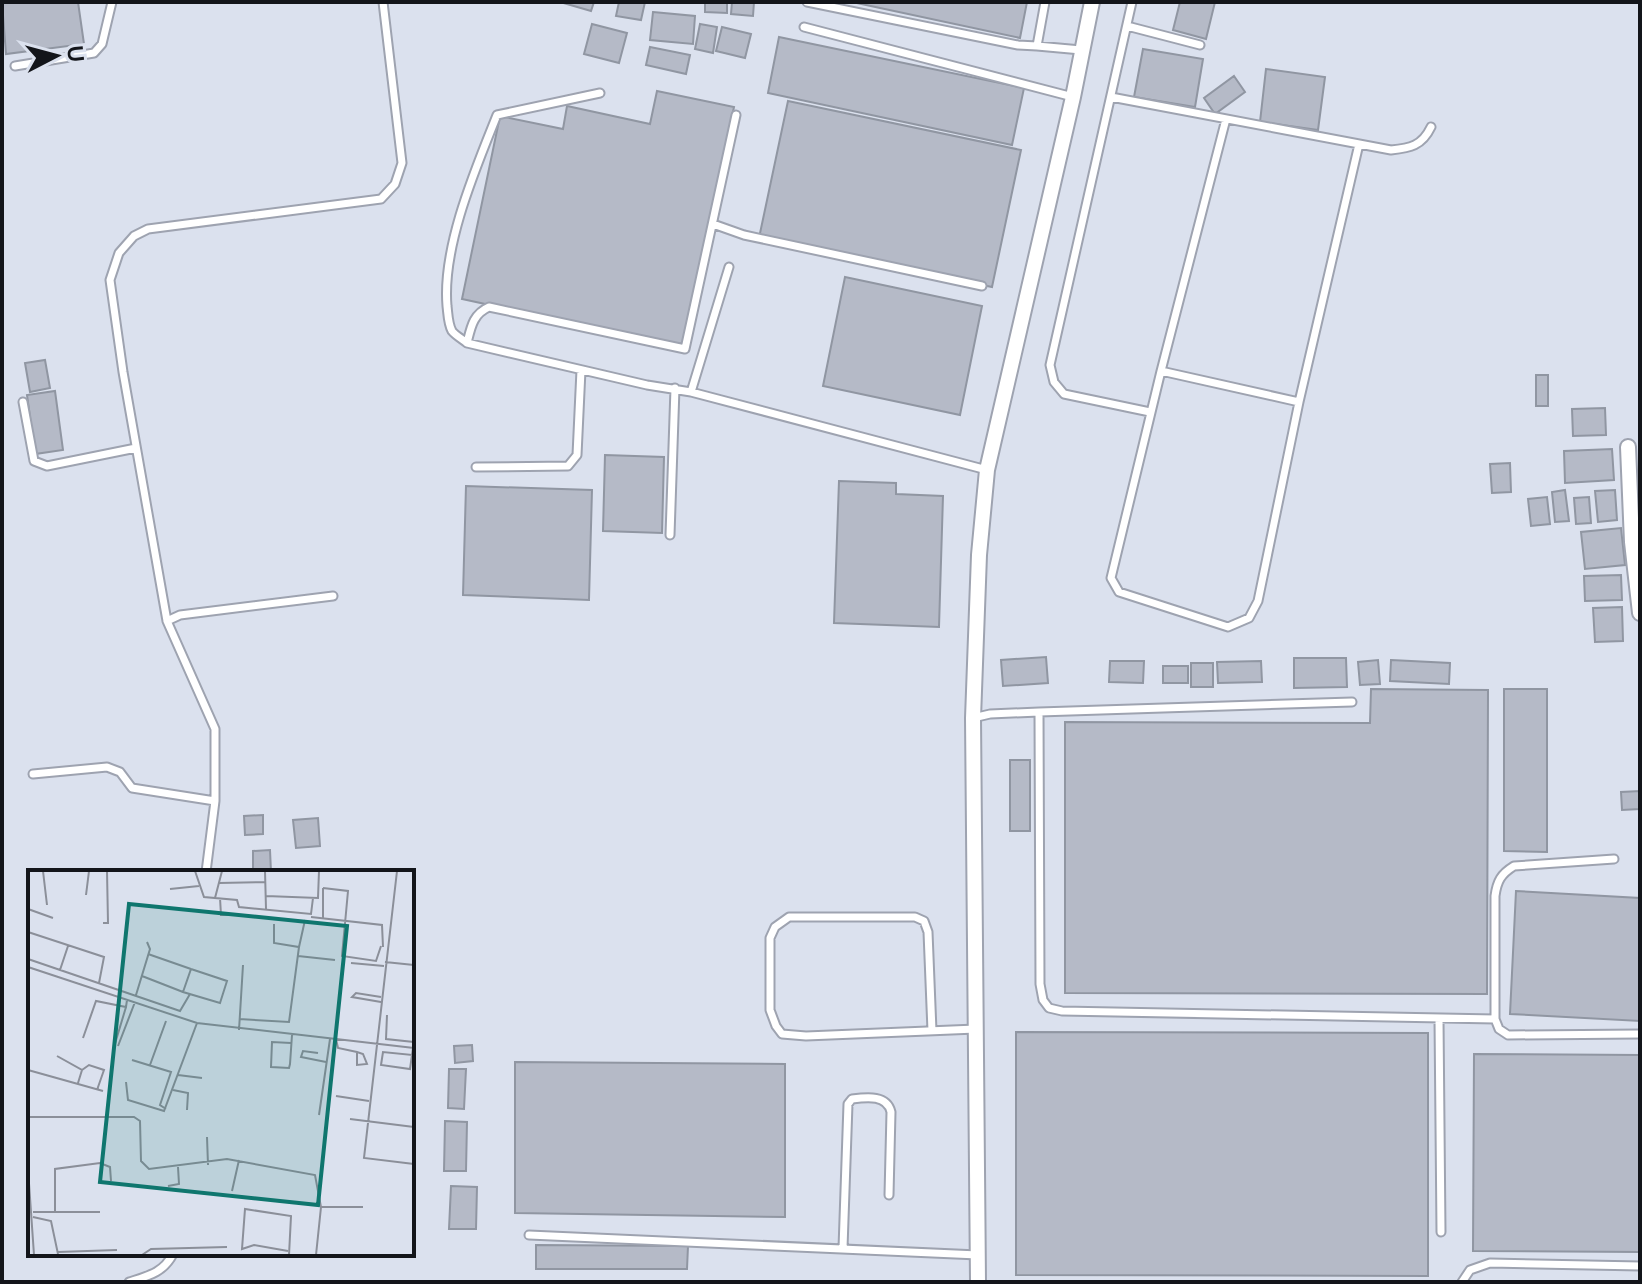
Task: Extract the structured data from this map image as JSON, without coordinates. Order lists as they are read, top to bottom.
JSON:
{
  "north": "right"
}
